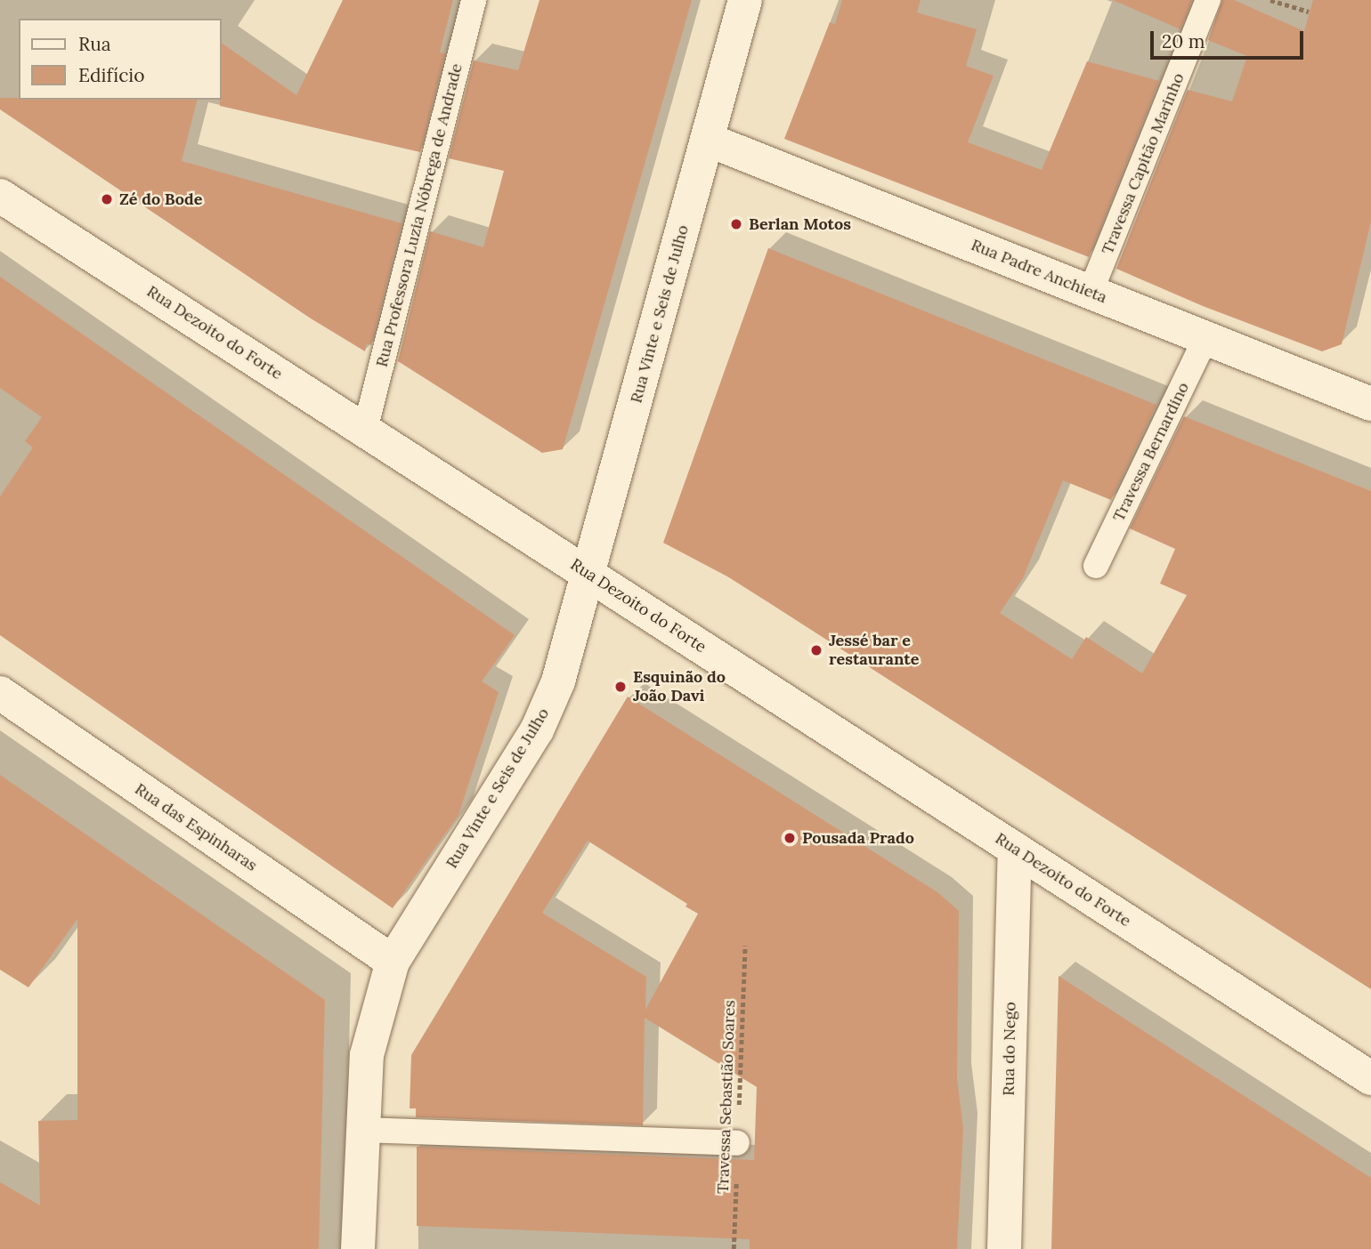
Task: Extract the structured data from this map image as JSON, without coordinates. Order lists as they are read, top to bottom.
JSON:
{
  "streets": {
    "street": [
      "Rua Padre Anchieta",
      "Rua Vinte e Seis de Julho",
      "Rua Dezoito do Forte",
      "Rua das Espinharas",
      "Rua do Nego"
    ],
    "lane": ["Travessa Capitão Marinho", "Rua Professora Luzia Nóbrega de Andrade", "Travessa Bernardino"],
    "path": ["Travessa Sebastião Soares"]
  },
  "crossings": [
    ["Travessa Capitão Marinho", "Rua Padre Anchieta"],
    ["Rua Professora Luzia Nóbrega de Andrade", "Rua Dezoito do Forte"],
    ["Rua Padre Anchieta", "Rua Vinte e Seis de Julho"],
    ["Rua Padre Anchieta", "Travessa Bernardino"],
    ["Rua Vinte e Seis de Julho", "Rua Dezoito do Forte"],
    ["Rua Vinte e Seis de Julho", "Rua das Espinharas"],
    ["Rua Dezoito do Forte", "Rua do Nego"]
  ],
  "places": [
    "Zé do Bode",
    "Berlan Motos",
    "Jessé bar e restaurante",
    "Esquinão do João Davi",
    "Pousada Prado"
  ],
  "legend": ["Rua", "Edifício"],
  "scale_bar": "20 m"
}
